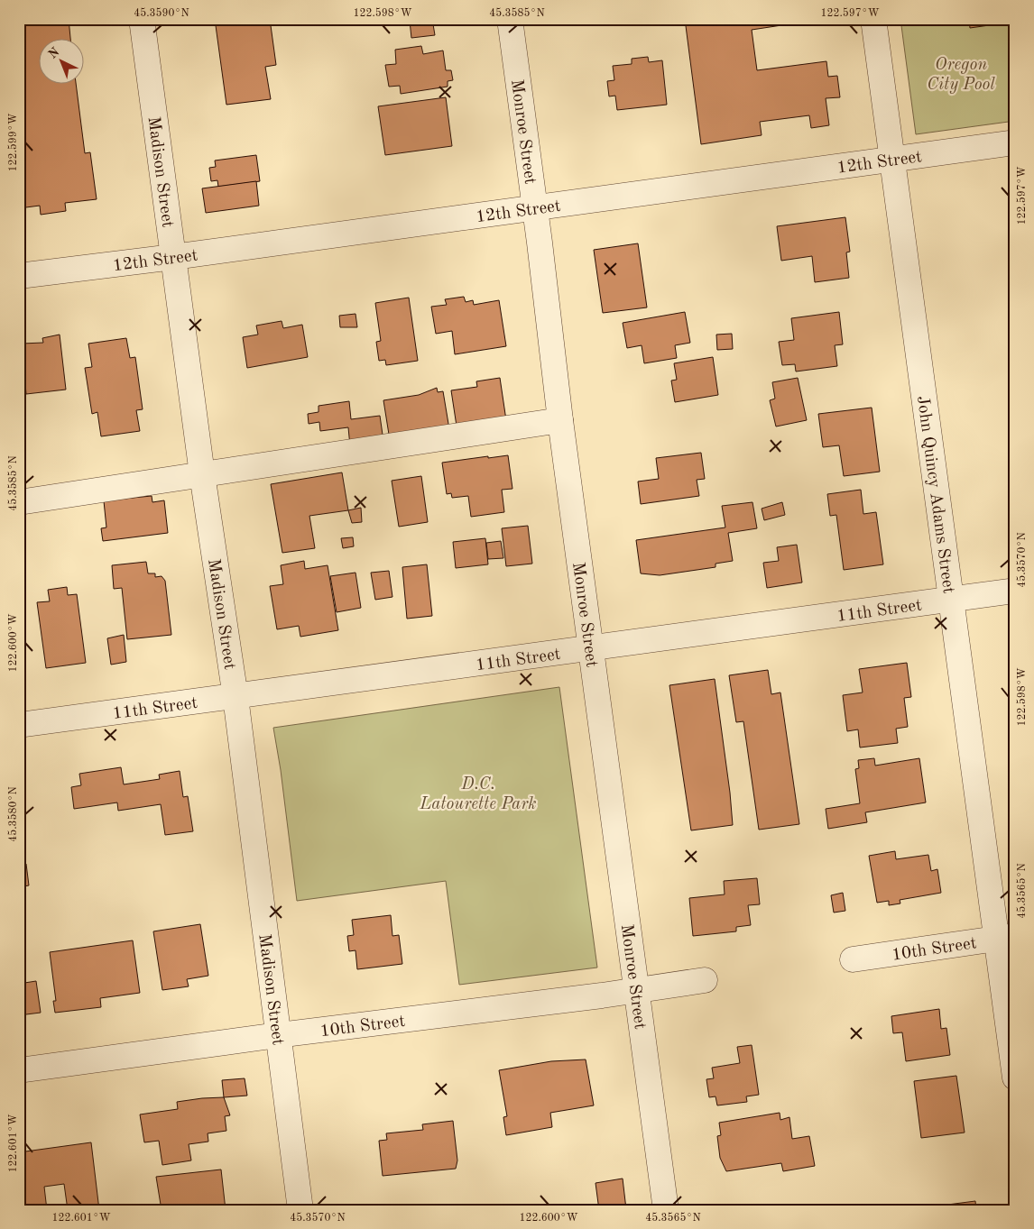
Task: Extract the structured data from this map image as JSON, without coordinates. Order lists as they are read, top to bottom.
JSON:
{
  "streets": {
    "street": [
      "Monroe Street",
      "12th Street",
      "Madison Street",
      "John Quincy Adams Street",
      "11th Street",
      "10th Street"
    ]
  },
  "crossings": [
    ["Monroe Street", "12th Street"],
    ["Monroe Street", "11th Street"],
    ["Monroe Street", "10th Street"],
    ["12th Street", "Madison Street"],
    ["12th Street", "John Quincy Adams Street"],
    ["Madison Street", "11th Street"],
    ["Madison Street", "10th Street"],
    ["John Quincy Adams Street", "11th Street"],
    ["John Quincy Adams Street", "10th Street"]
  ],
  "parks": ["Oregon City Pool", "D.C. Latourette Park"],
  "north": "top left",
  "coordinates": [
    "45.3590°N",
    "122.598°W",
    "45.3585°N",
    "122.597°W",
    "122.599°W",
    "45.3570°N",
    "122.600°W",
    "45.3580°N",
    "45.3565°N",
    "122.601°W"
  ]
}
